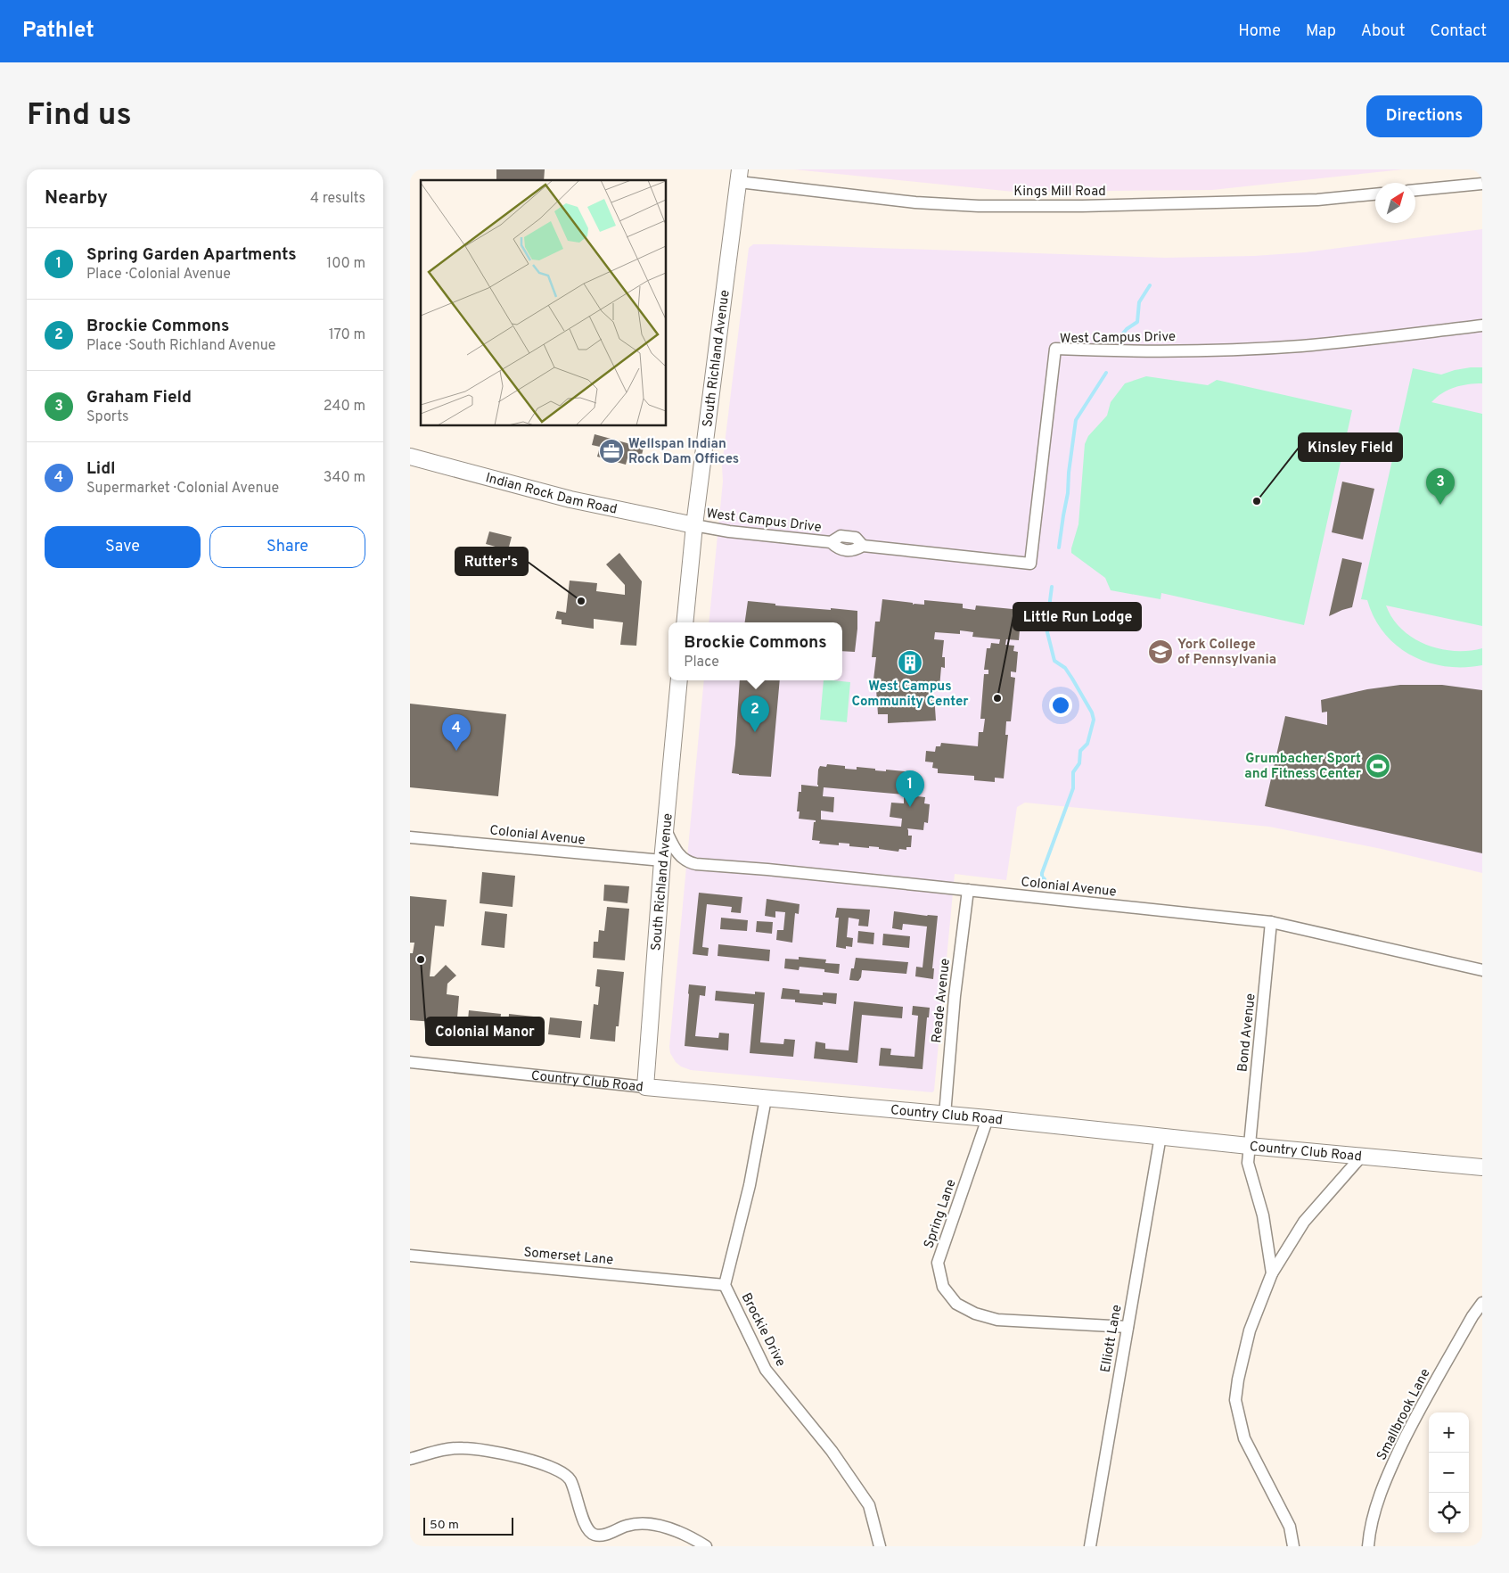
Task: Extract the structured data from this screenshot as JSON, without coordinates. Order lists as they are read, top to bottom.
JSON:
{
  "streets": {
    "main road": ["South Richland Avenue", "Indian Rock Dam Road", "Country Club Road"],
    "street": [
      "Kings Mill Road",
      "West Campus Drive",
      "Colonial Avenue",
      "Reade Avenue",
      "Bond Avenue",
      "Spring Lane",
      "Somerset Lane",
      "Brockie Drive",
      "Elliott Lane",
      "Smallbrook Lane"
    ]
  },
  "crossings": [
    ["Kings Mill Road", "South Richland Avenue"],
    ["West Campus Drive", "South Richland Avenue"],
    ["West Campus Drive", "Indian Rock Dam Road"],
    ["South Richland Avenue", "Indian Rock Dam Road"],
    ["South Richland Avenue", "Colonial Avenue"],
    ["South Richland Avenue", "Country Club Road"],
    ["Colonial Avenue", "Reade Avenue"],
    ["Colonial Avenue", "Bond Avenue"],
    ["Reade Avenue", "Country Club Road"],
    ["Bond Avenue", "Country Club Road"],
    ["Country Club Road", "Spring Lane"],
    ["Country Club Road", "Brockie Drive"],
    ["Country Club Road", "Elliott Lane"],
    ["Spring Lane", "Elliott Lane"],
    ["Somerset Lane", "Brockie Drive"]
  ],
  "places": {
    "office": ["Wellspan Indian Rock Dam Offices"],
    "other": [
      "Kinsley Field",
      "Rutter's",
      "Little Run Lodge",
      "Colonial Manor"
    ],
    "school or university": ["York College of Pennsylvania"],
    "building": ["West Campus Community Center"],
    "sports": ["Grumbacher Sport and Fitness Center"]
  },
  "scale_bar": "50 m",
  "north": "top right",
  "page": {
    "header": "Pathlet",
    "nav": [
      "Home",
      "Map",
      "About",
      "Contact"
    ],
    "buttons": [
      "Directions",
      ["Save", "Share"]
    ],
    "title": "Find us",
    "heading": ["Nearby", "4 results"],
    "list": [
      {
        "mark": "1",
        "name": "Spring Garden Apartments",
        "note": "Place · Colonial Avenue",
        "value": "100 m"
      },
      {
        "mark": "2",
        "name": "Brockie Commons",
        "note": "Place · South Richland Avenue",
        "value": "170 m"
      },
      {
        "mark": "3",
        "name": "Graham Field",
        "note": "Sports",
        "value": "240 m"
      },
      {
        "mark": "4",
        "name": "Lidl",
        "note": "Supermarket · Colonial Avenue",
        "value": "340 m"
      }
    ],
    "pins": [
      "3",
      "2",
      "4",
      "1"
    ],
    "popup": ["Brockie Commons", "Place"],
    "map_buttons": ["+", "−"],
    "scale": "50 m"
  }
}
